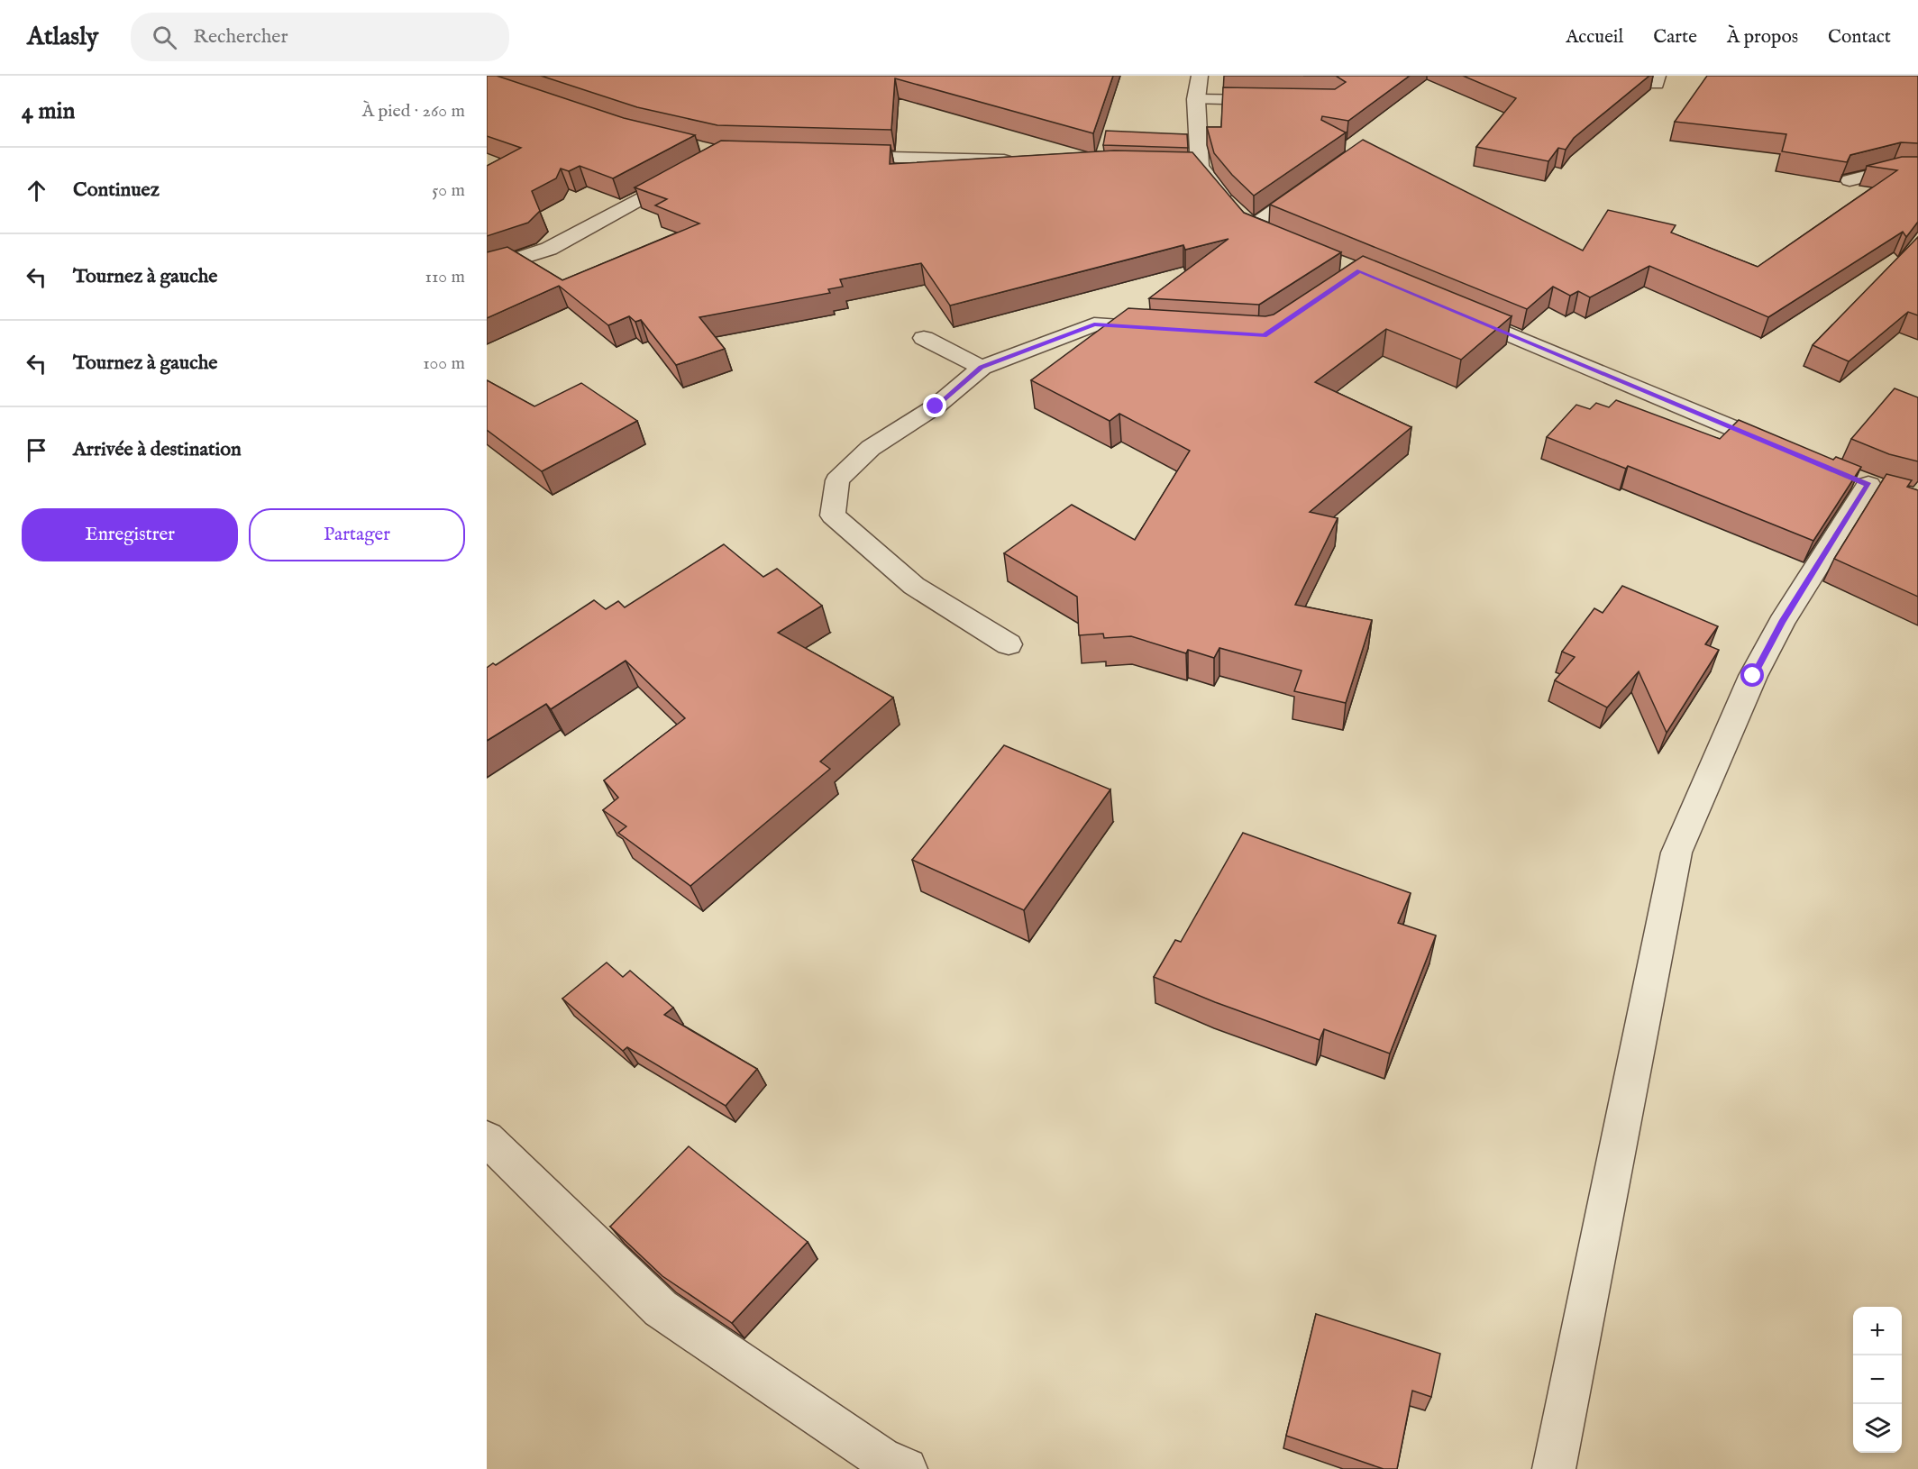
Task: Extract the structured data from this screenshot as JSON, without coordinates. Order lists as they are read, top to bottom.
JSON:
{
  "page": {
    "header": "Atlasly",
    "search": "Rechercher",
    "nav": [
      "Accueil",
      "Carte",
      "À propos",
      "Contact"
    ],
    "heading": ["4 min", "À pied · 260 m"],
    "list": [
      ["Continuez", "50 m"],
      ["Tournez à gauche", "110 m"],
      ["Tournez à gauche", "100 m"],
      "Arrivée à destination"
    ],
    "buttons": ["Enregistrer", "Partager"],
    "map_buttons": ["+", "−"]
  }
}
